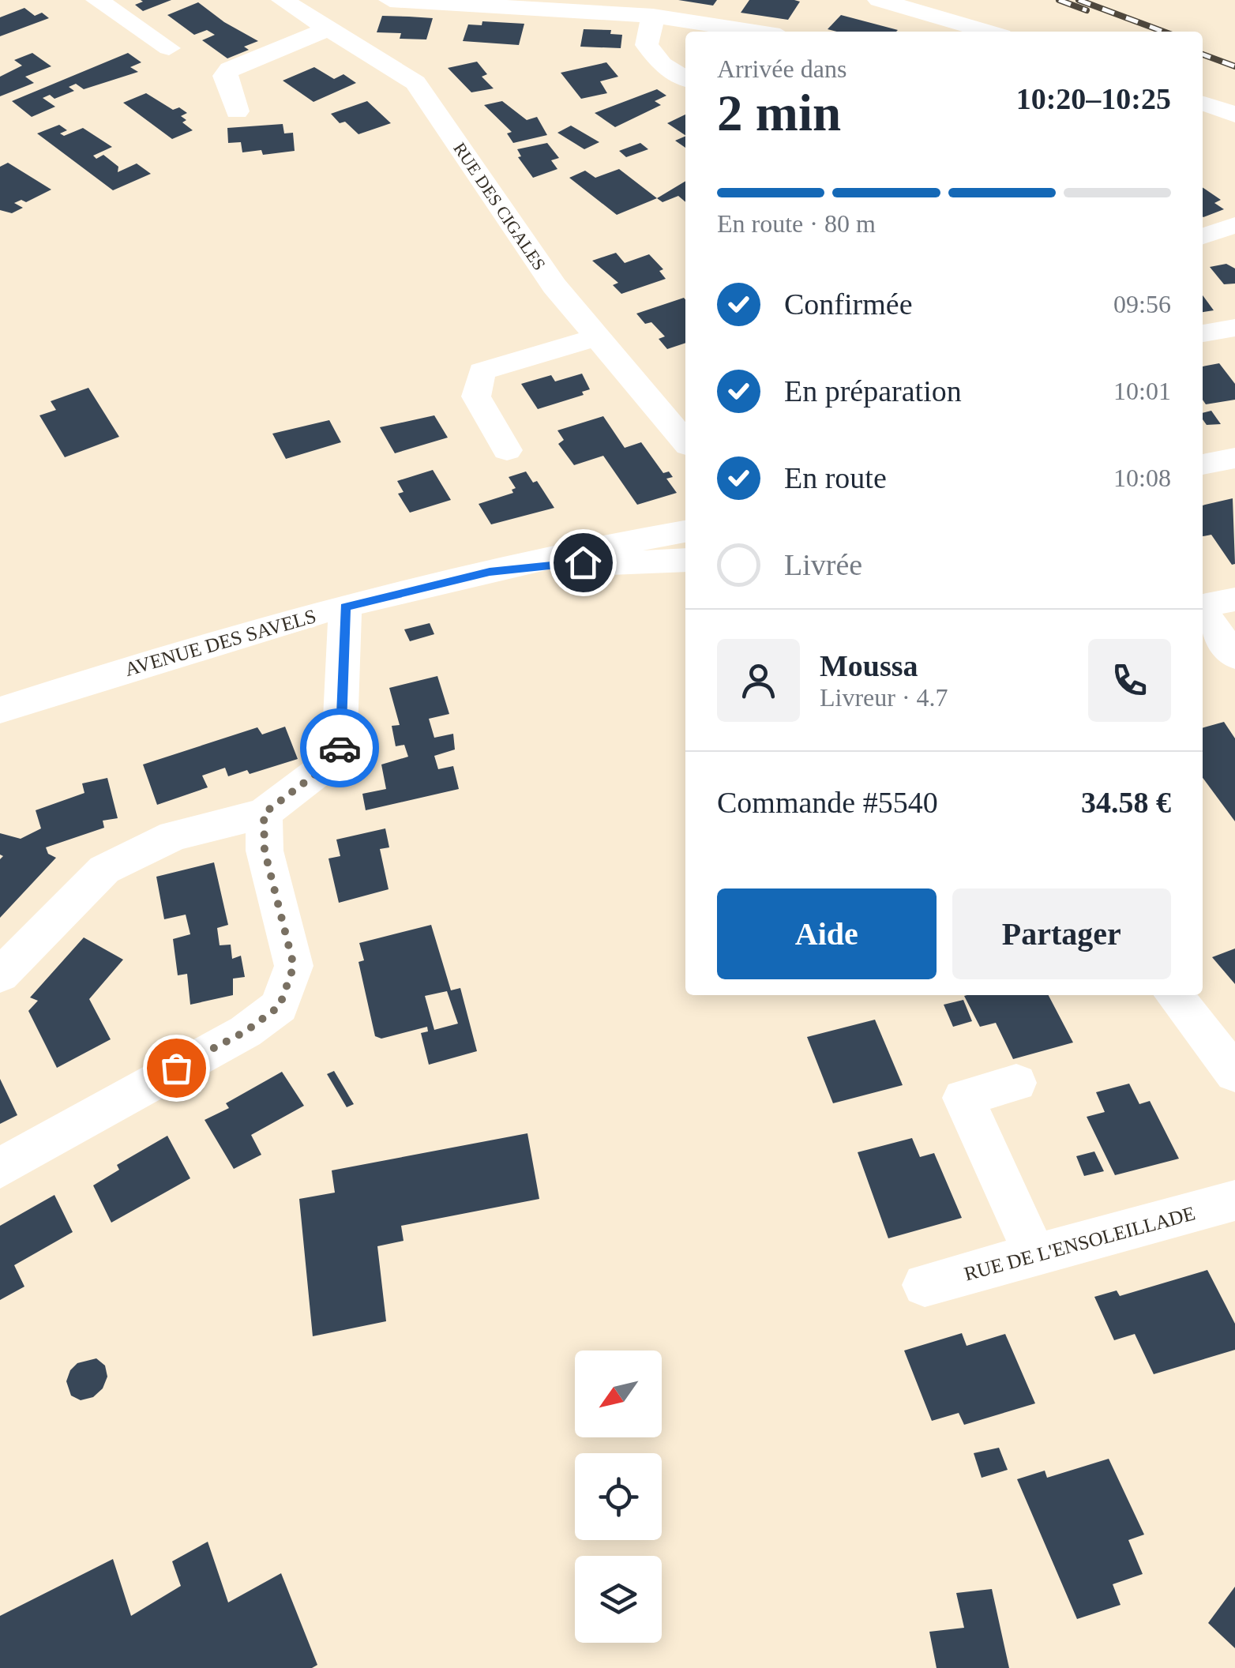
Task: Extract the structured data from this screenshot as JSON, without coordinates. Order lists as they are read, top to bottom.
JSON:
{
  "streets": {
    "street": ["RUE DES CIGALES", "AVENUE DES SAVELS", "RUE DE L'ENSOLEILLADE"]
  },
  "north": "bottom left",
  "page": {
    "heading": ["2 min", "Arrivée dans", "10:20–10:25"],
    "panel": [
      "Moussa",
      "Livreur · 4.7",
      "Commande #5540",
      "34.58 €"
    ],
    "bar": "En route · 80 m",
    "list": [
      ["Confirmée", "09:56"],
      ["En préparation", "10:01"],
      ["En route", "10:08"],
      "Livrée"
    ],
    "buttons": ["Aide", "Partager"]
  }
}
